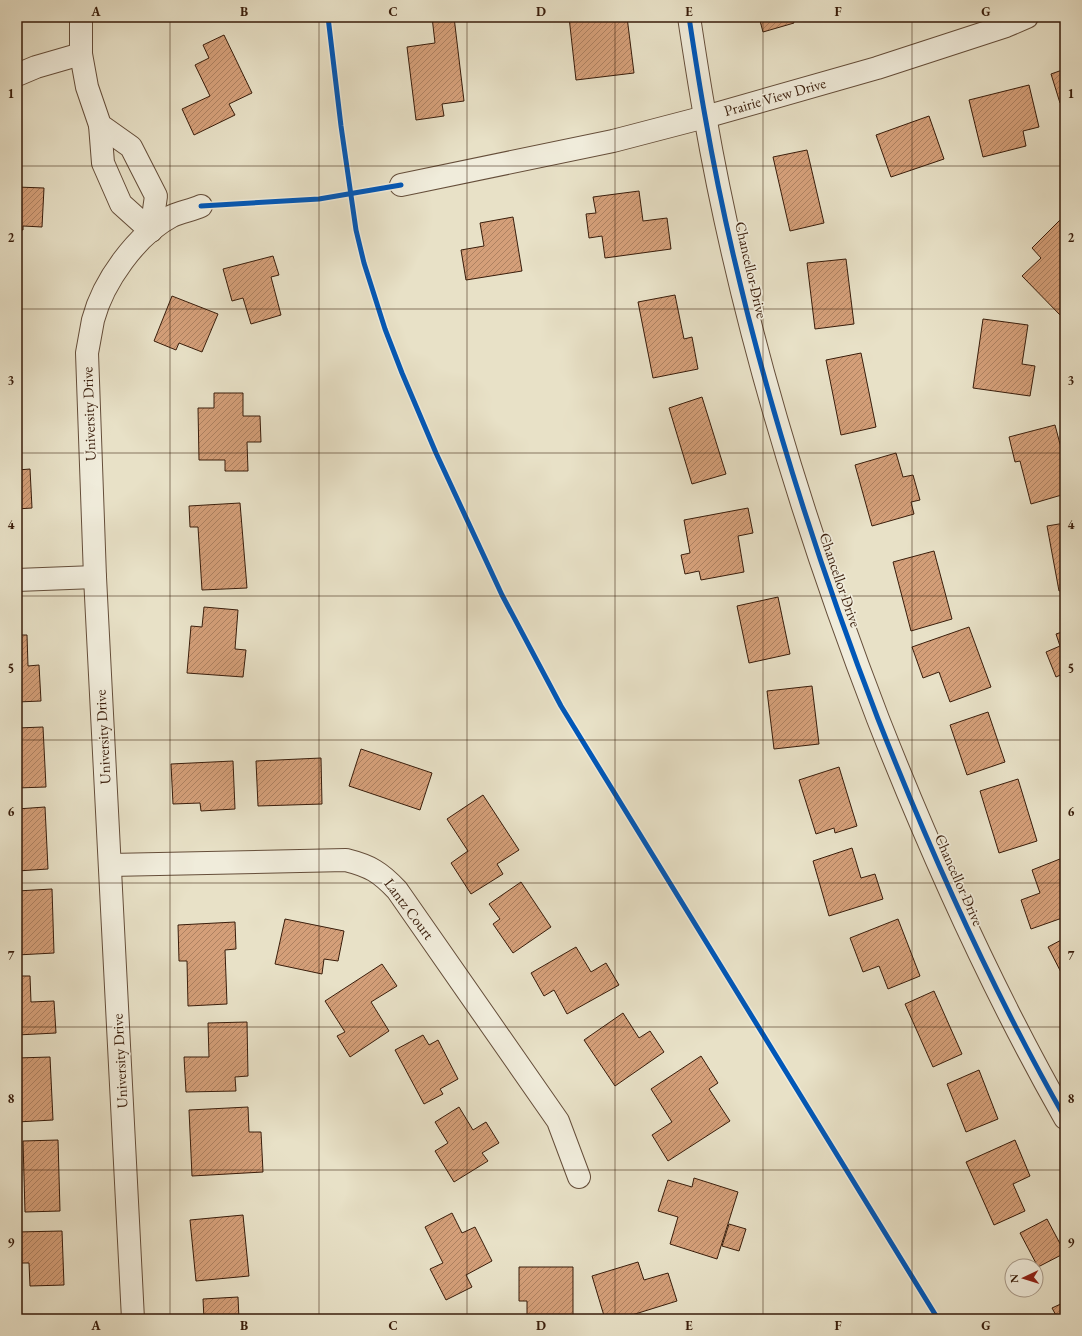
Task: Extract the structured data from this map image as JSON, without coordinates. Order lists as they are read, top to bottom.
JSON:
{
  "streets": {
    "street": [
      "Prairie View Drive",
      "Chancellor Drive",
      "University Drive",
      "Lantz Court"
    ]
  },
  "crossings": [
    ["Prairie View Drive", "Chancellor Drive"],
    ["University Drive", "Lantz Court"]
  ],
  "north": "left",
  "grid": {
    "columns": [
      "A",
      "B",
      "C",
      "D",
      "E",
      "F",
      "G"
    ],
    "rows": [
      "1",
      "2",
      "3",
      "4",
      "5",
      "6",
      "7",
      "8",
      "9"
    ]
  }
}
